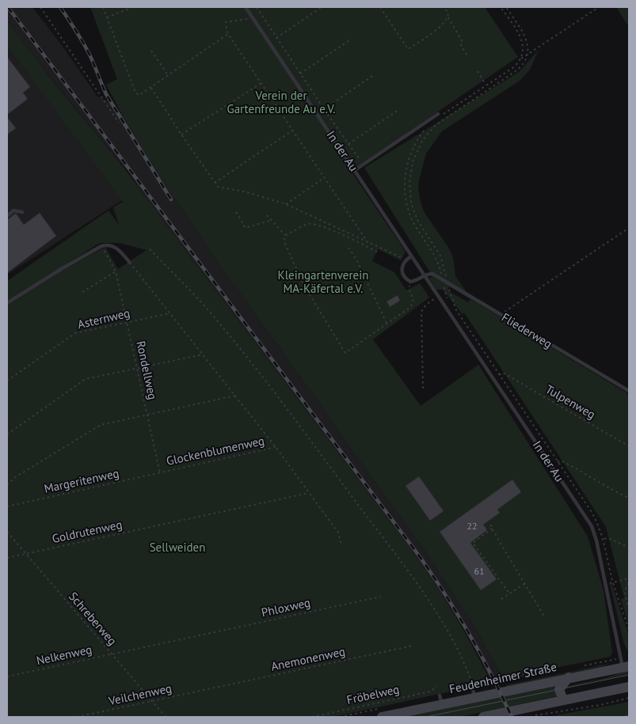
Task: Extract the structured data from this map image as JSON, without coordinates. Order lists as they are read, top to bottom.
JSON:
{
  "streets": {
    "main road": ["Feudenheimer Straße"],
    "lane": ["In der Au", "Fliederweg"],
    "path": [
      "Asternweg",
      "Rondellweg",
      "Tulpenweg",
      "Glockenblumenweg",
      "Margeritenweg",
      "Goldrutenweg",
      "Phloxweg",
      "Schreberweg",
      "Nelkenweg",
      "Anemonenweg",
      "Veilchenweg",
      "Fröbelweg"
    ]
  },
  "crossings": [
    ["In der Au", "Fliederweg"],
    ["In der Au", "Feudenheimer Straße"],
    ["Asternweg", "Rondellweg"],
    ["Rondellweg", "Glockenblumenweg"],
    ["Rondellweg", "Margeritenweg"],
    ["Glockenblumenweg", "Margeritenweg"],
    ["Goldrutenweg", "Schreberweg"],
    ["Phloxweg", "Nelkenweg"],
    ["Schreberweg", "Nelkenweg"],
    ["Schreberweg", "Veilchenweg"],
    ["Anemonenweg", "Veilchenweg"]
  ],
  "parks": ["Verein der Gartenfreunde Au e.V.", "Kleingartenverein MA-Käfertal e.V.", "Sellweiden"],
  "house_numbers": ["22", "61"]
}
